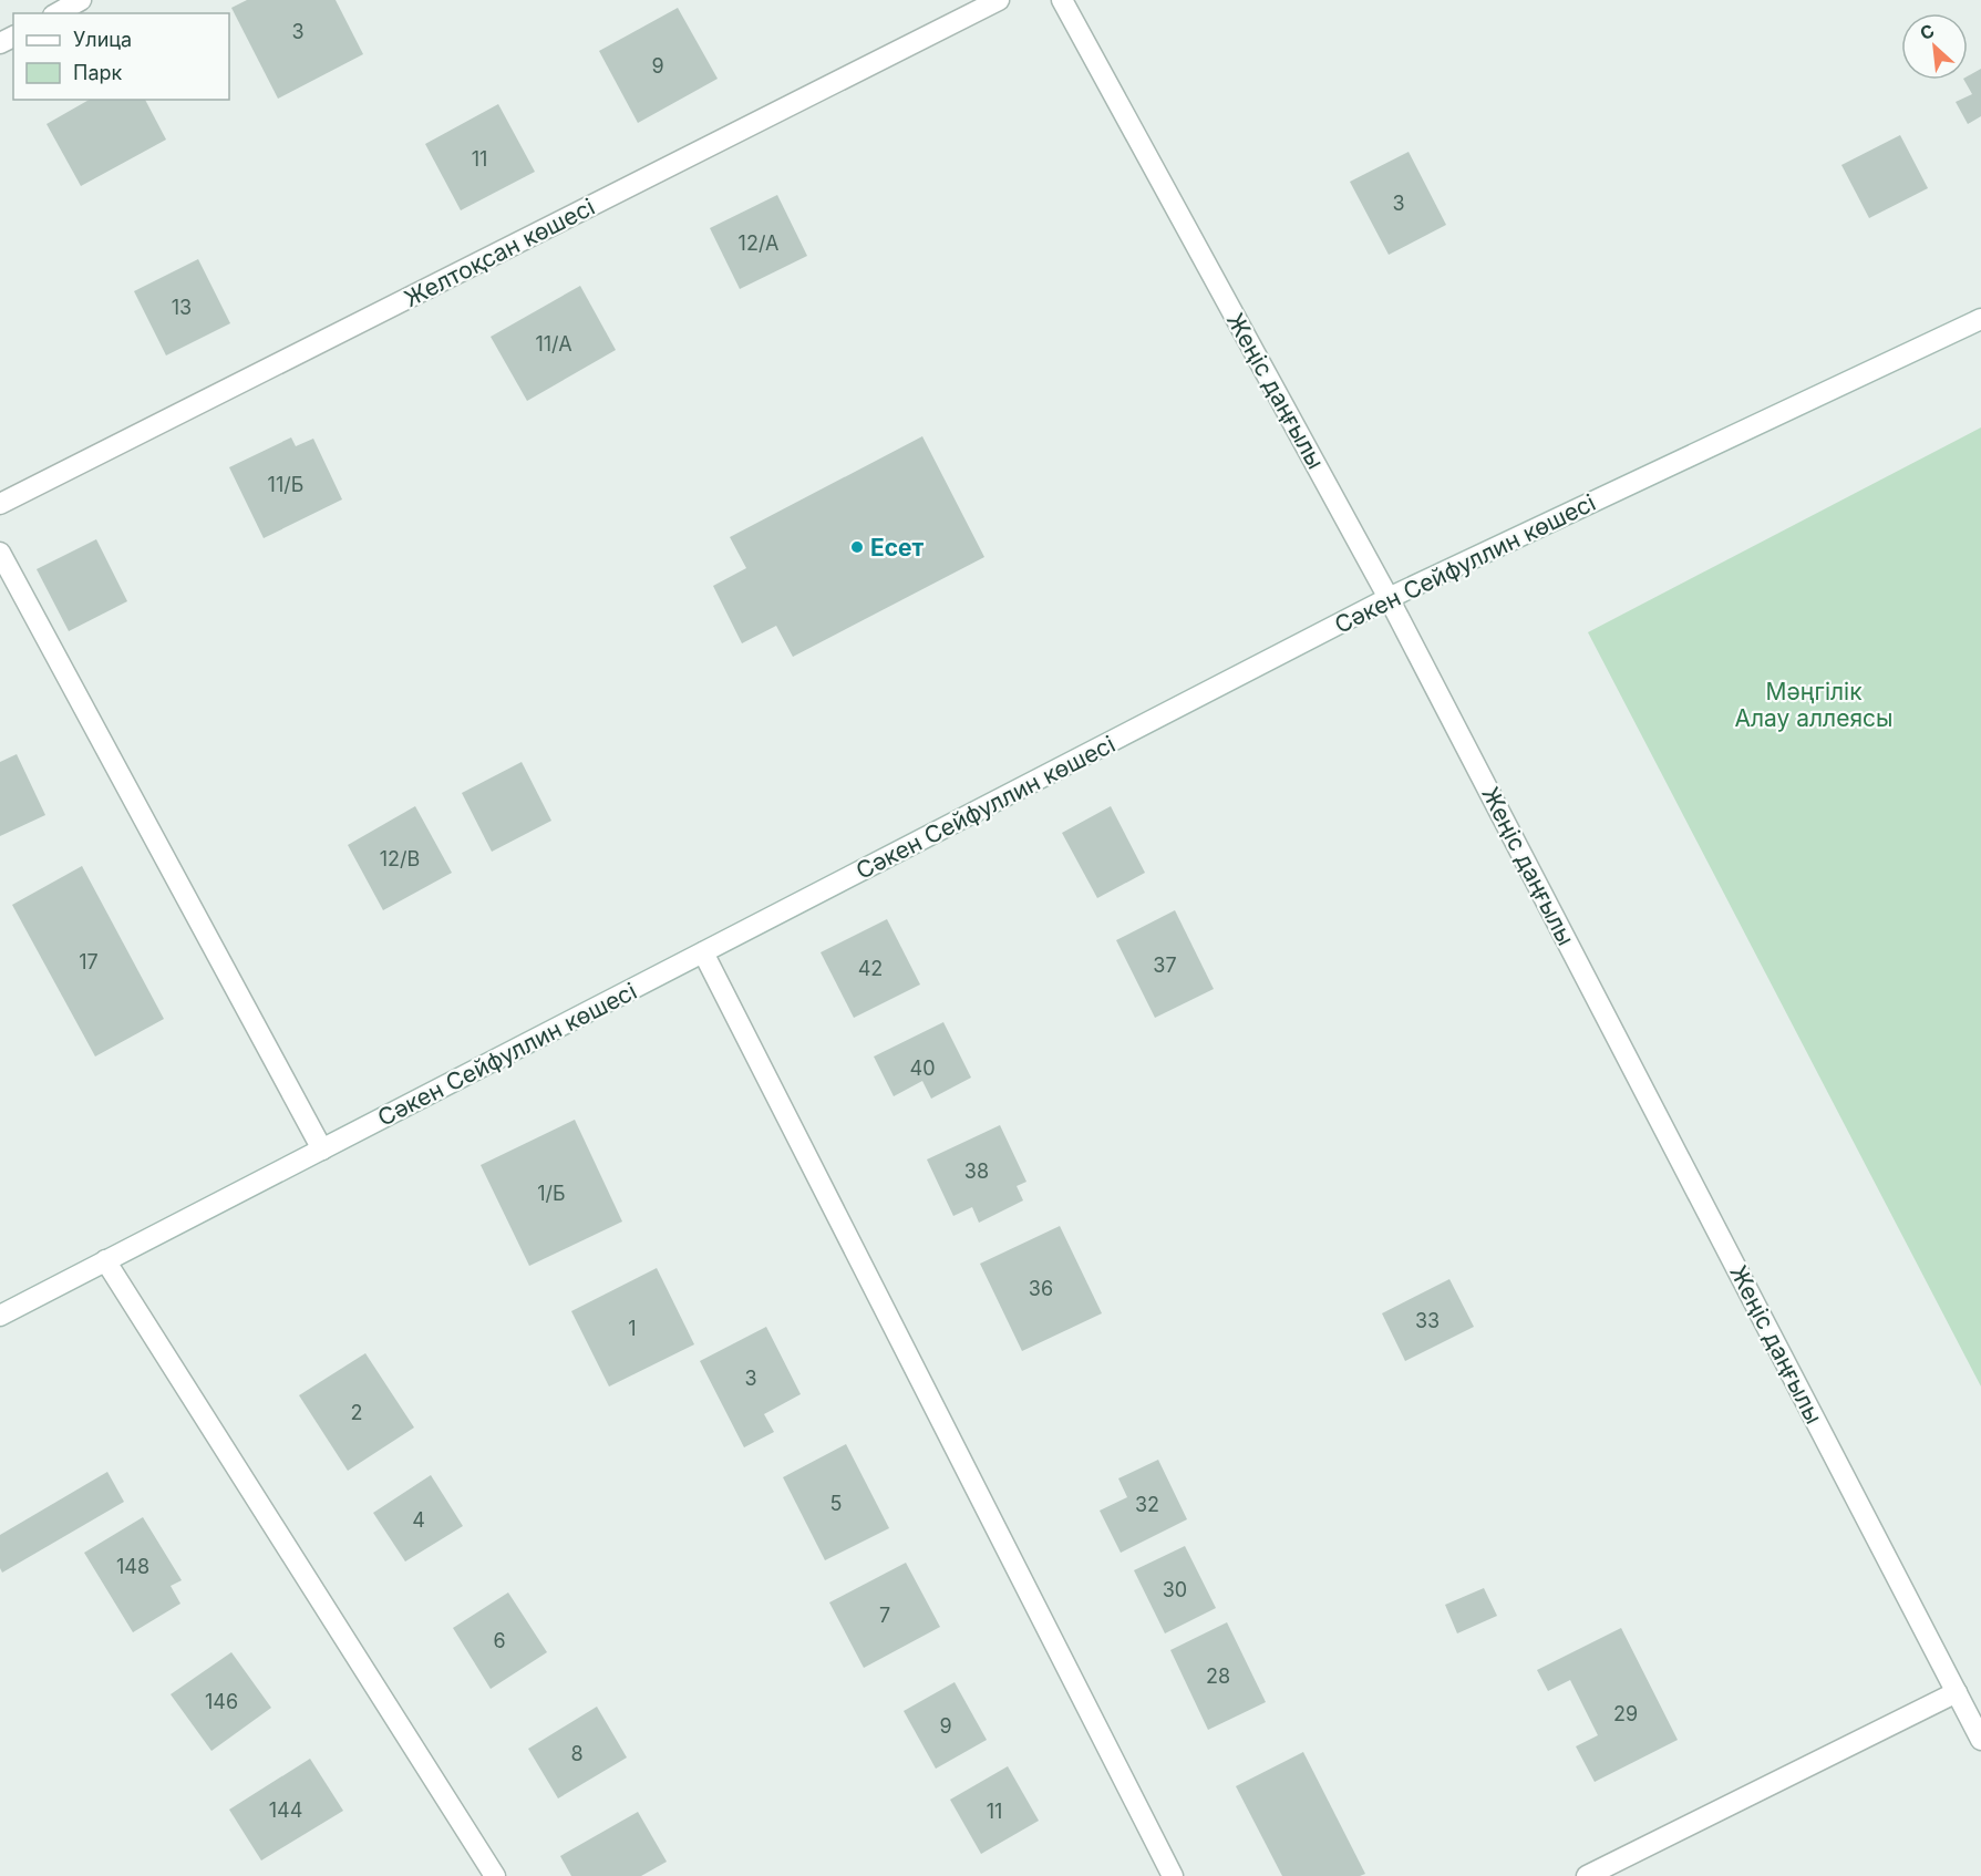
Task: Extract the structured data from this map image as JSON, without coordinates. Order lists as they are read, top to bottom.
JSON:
{
  "streets": {
    "street": ["Желтоқсан көшесі", "Жеңіс даңғылы", "Сәкен Сейфуллин көшесі"]
  },
  "crossings": [
    ["Жеңіс даңғылы", "Сәкен Сейфуллин көшесі"]
  ],
  "parks": ["Мәңгілік Алау аллеясы"],
  "places": ["Есет"],
  "house_numbers": [
    "3",
    "9",
    "11",
    "3",
    "12/А",
    "13",
    "11/А",
    "11/Б",
    "12/В",
    "17",
    "37",
    "42",
    "40",
    "38",
    "1/Б",
    "36",
    "33",
    "1",
    "3",
    "2",
    "5",
    "32",
    "4",
    "148",
    "30",
    "7",
    "6",
    "28",
    "146",
    "29",
    "9",
    "8",
    "144",
    "11"
  ],
  "legend": ["Улица", "Парк"],
  "north": "top left"
}
